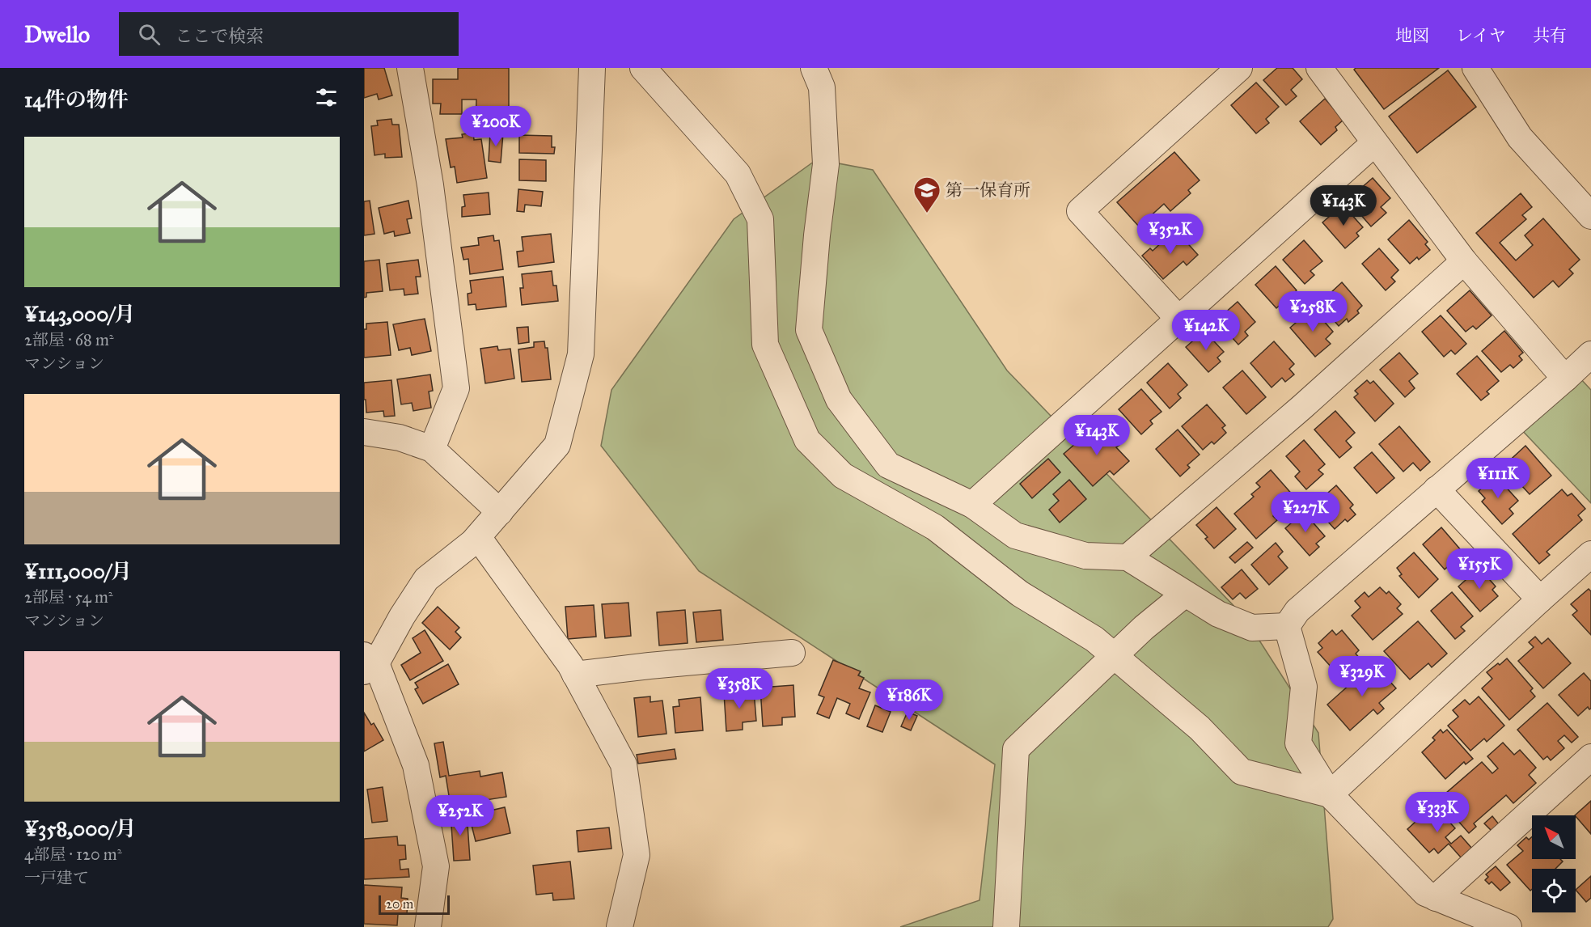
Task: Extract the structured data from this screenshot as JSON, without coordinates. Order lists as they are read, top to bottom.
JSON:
{
  "places": {
    "school or university": ["第一保育所"]
  },
  "scale_bar": "20 m",
  "north": "top left",
  "page": {
    "header": "Dwello",
    "search": "ここで検索",
    "nav": ["地図", "レイヤ", "共有"],
    "heading": "14件の物件",
    "price": [
      "¥200K",
      "¥143K",
      "¥352K",
      "¥258K",
      "¥142K",
      "¥143K",
      "¥111K",
      "¥227K",
      "¥155K",
      "¥329K",
      "¥358K",
      "¥186K",
      "¥333K",
      "¥252K"
    ],
    "list": [
      {
        "name": "¥143,000/月",
        "note": "2部屋 · 68 m² · マンション"
      },
      {
        "name": "¥111,000/月",
        "note": "2部屋 · 54 m² · マンション"
      },
      {
        "name": "¥358,000/月",
        "note": "4部屋 · 120 m² · 一戸建て"
      }
    ],
    "scale": "20 m"
  }
}
